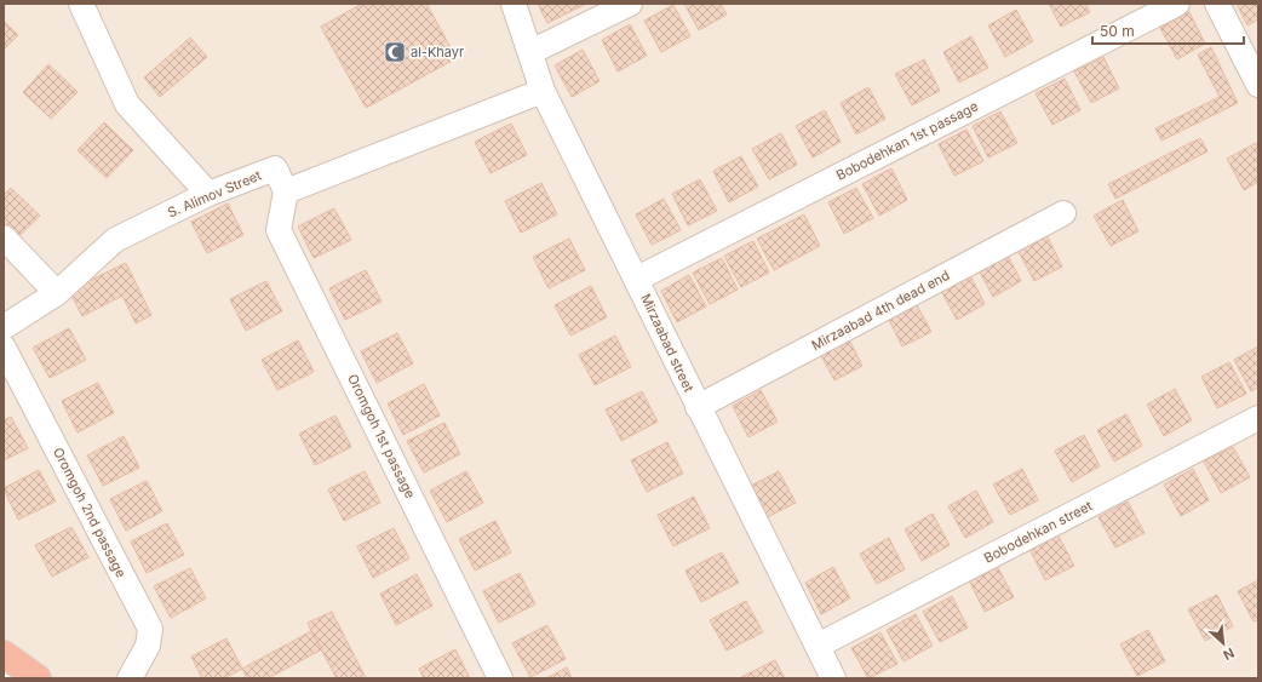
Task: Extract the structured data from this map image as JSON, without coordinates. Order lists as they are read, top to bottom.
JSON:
{
  "streets": {
    "street": [
      "Bobodehkan 1st passage",
      "S. Alimov Street",
      "Mirzaabad 4th dead end",
      "Mirzaabad street",
      "Oromgoh 1st passage",
      "Oromgoh 2nd passage",
      "Bobodehkan street"
    ]
  },
  "crossings": [
    ["Bobodehkan 1st passage", "Mirzaabad street"],
    ["S. Alimov Street", "Oromgoh 1st passage"],
    ["Mirzaabad 4th dead end", "Mirzaabad street"],
    ["Mirzaabad street", "Bobodehkan street"]
  ],
  "places": {
    "mosque": ["al-Khayr"]
  },
  "scale_bar": "50 m",
  "north": "bottom right"
}
